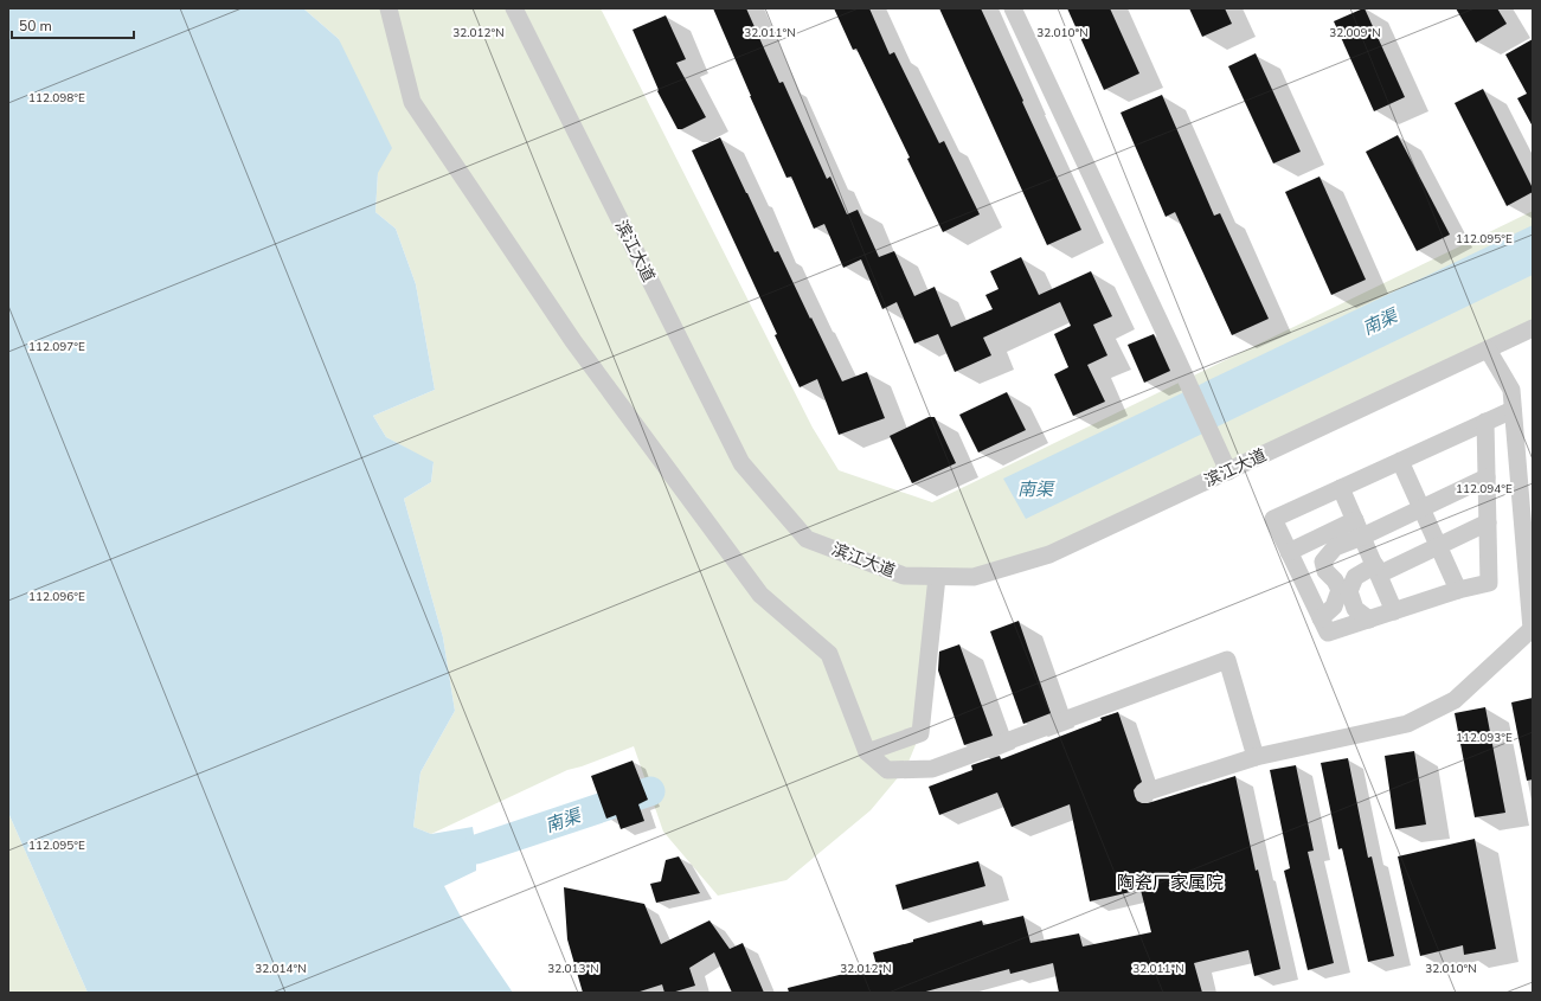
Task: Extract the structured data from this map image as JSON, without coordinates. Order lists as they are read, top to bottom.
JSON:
{
  "streets": {
    "street": ["滨江大道"]
  },
  "districts": ["陶瓷厂家属院"],
  "water": ["南渠"],
  "scale_bar": "50 m",
  "coordinates": [
    "32.012°N",
    "32.011°N",
    "32.010°N",
    "32.009°N",
    "112.098°E",
    "112.095°E",
    "112.097°E",
    "112.094°E",
    "112.096°E",
    "112.093°E",
    "32.014°N",
    "32.013°N"
  ]
}
